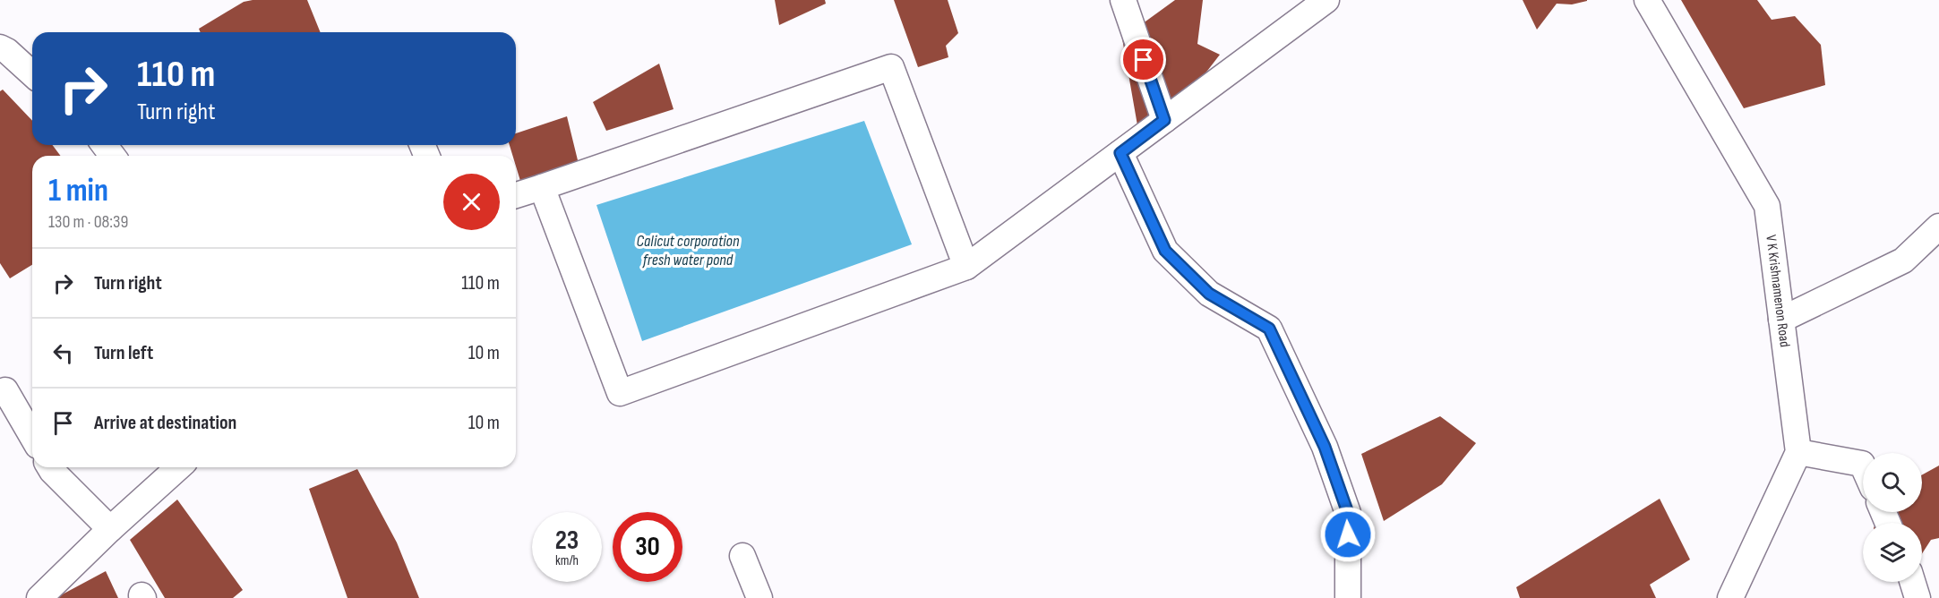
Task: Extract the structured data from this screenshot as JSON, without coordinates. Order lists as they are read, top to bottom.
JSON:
{
  "streets": {
    "street": ["V K Krishnamenon Road"]
  },
  "water": ["Calicut corporation fresh water pond"],
  "page": {
    "turn": ["110 m", "Turn right"],
    "heading": ["1 min", "130 m · 08:39"],
    "list": [
      {
        "name": "Turn right",
        "value": "110 m"
      },
      {
        "name": "Turn left",
        "value": "10 m"
      },
      {
        "name": "Arrive at destination",
        "value": "10 m"
      }
    ],
    "speed": "23 km/h",
    "limit": "30"
  }
}
